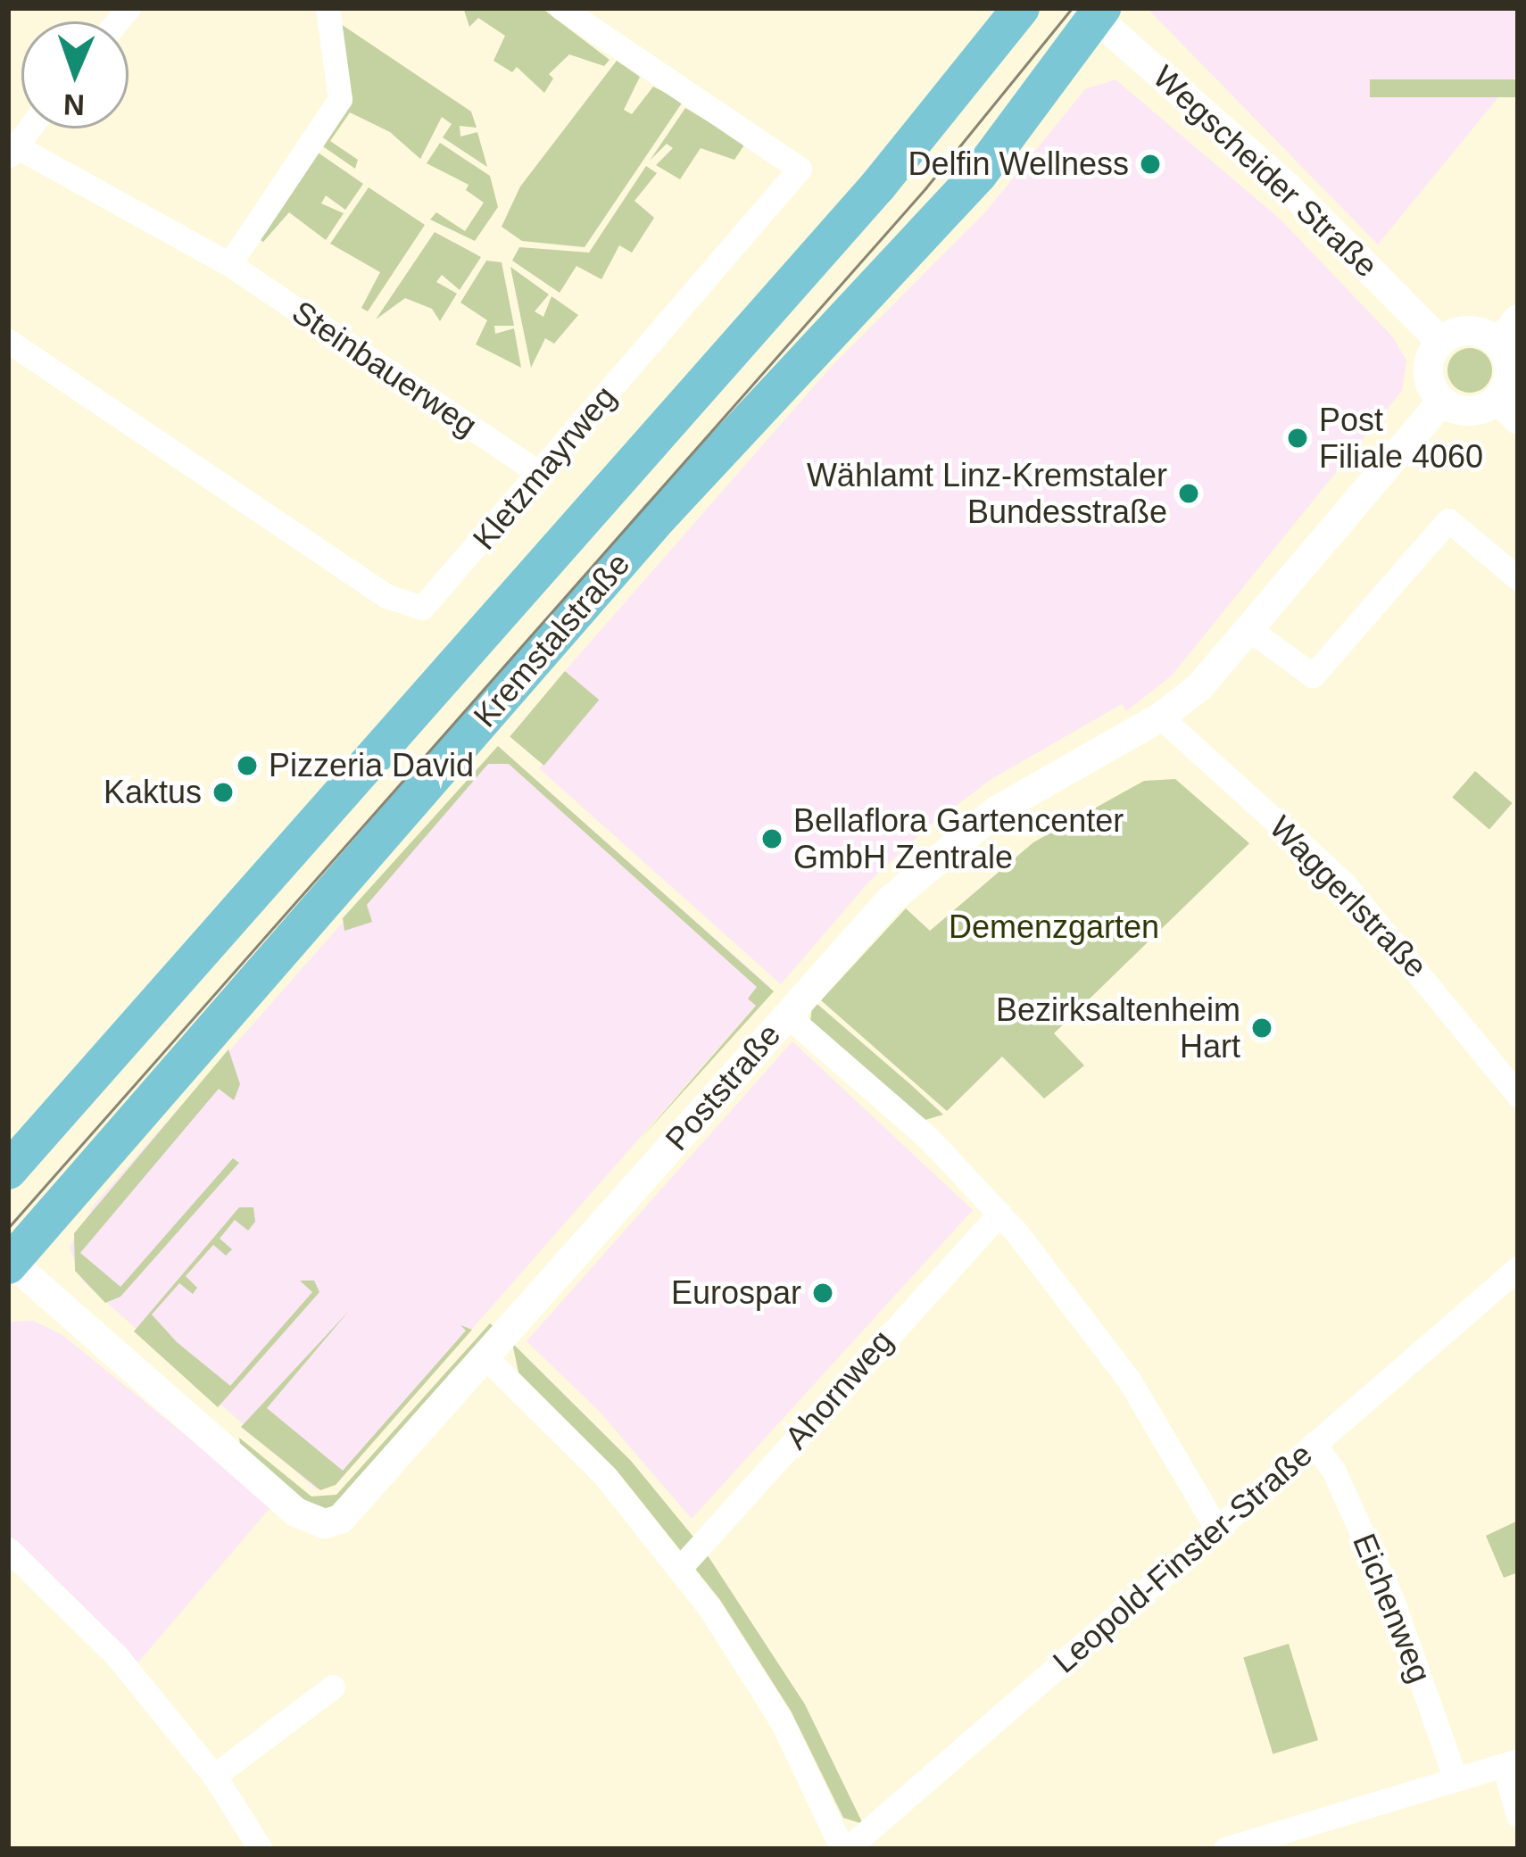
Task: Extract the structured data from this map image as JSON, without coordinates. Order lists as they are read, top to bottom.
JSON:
{
  "streets": {
    "main road": ["Kremstalstraße"],
    "street": [
      "Wegscheider Straße",
      "Steinbauerweg",
      "Kletzmayrweg",
      "Waggerlstraße",
      "Poststraße",
      "Ahornweg",
      "Leopold-Finster-Straße",
      "Eichenweg"
    ]
  },
  "crossings": [
    ["Wegscheider Straße", "Kremstalstraße"],
    ["Wegscheider Straße", "Poststraße"],
    ["Steinbauerweg", "Kletzmayrweg"],
    ["Kremstalstraße", "Poststraße"],
    ["Waggerlstraße", "Poststraße"],
    ["Leopold-Finster-Straße", "Eichenweg"]
  ],
  "parks": ["Demenzgarten"],
  "places": [
    "Delfin Wellness",
    "Post Filiale 4060",
    "Wählamt Linz-Kremstaler Bundesstraße",
    "Pizzeria David",
    "Kaktus",
    "Bellaflora Gartencenter GmbH Zentrale",
    "Bezirksaltenheim Hart",
    "Eurospar"
  ],
  "north": "bottom"
}
